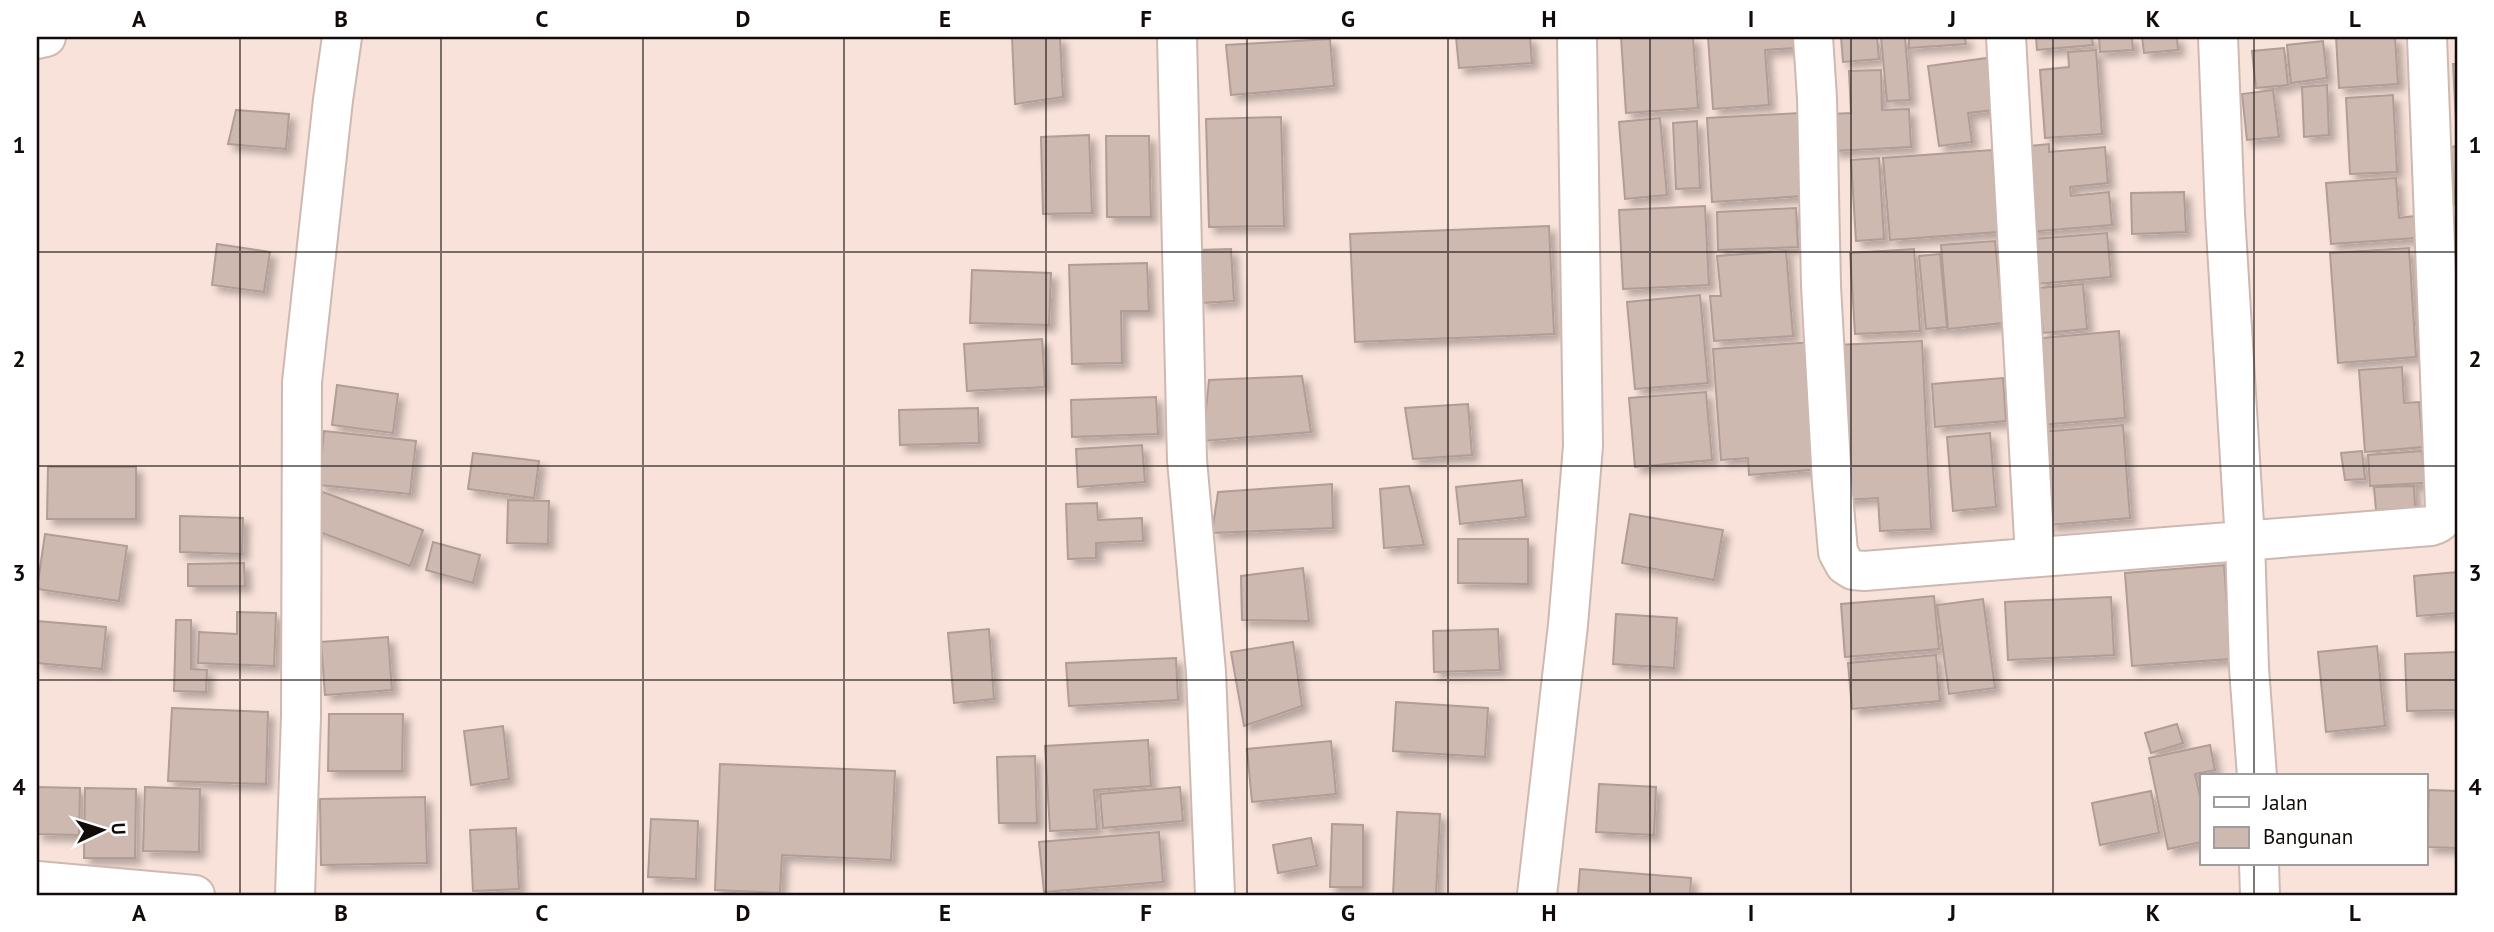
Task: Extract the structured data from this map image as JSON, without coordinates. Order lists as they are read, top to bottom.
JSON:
{
  "legend": ["Jalan", "Bangunan"],
  "north": "right",
  "grid": {
    "columns": [
      "A",
      "B",
      "C",
      "D",
      "E",
      "F",
      "G",
      "H",
      "I",
      "J",
      "K",
      "L"
    ],
    "rows": [
      "1",
      "2",
      "3",
      "4"
    ]
  }
}
